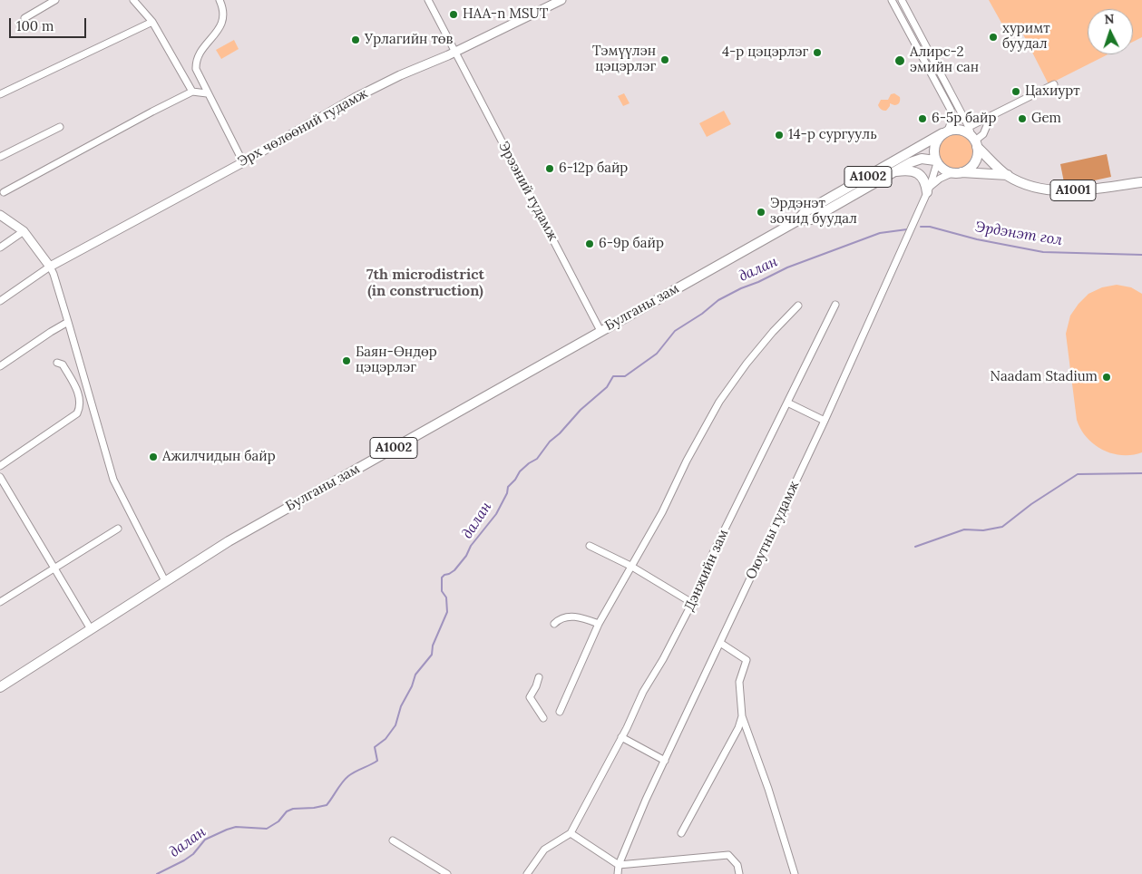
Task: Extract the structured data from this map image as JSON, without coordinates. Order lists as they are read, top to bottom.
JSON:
{
  "streets": {
    "highway": ["A1002", "A1001", "Булганы зам"],
    "main road": ["Эрх чөлөөний гудамж"],
    "street": ["Эрээний гудамж", "Оюутны гудамж", "Дэнжийн зам"]
  },
  "crossings": [
    ["Эрх чөлөөний гудамж", "Эрээний гудамж"],
    ["A1001", "Булганы зам"],
    ["A1001", "Оюутны гудамж"],
    ["Эрээний гудамж", "Булганы зам"],
    ["Булганы зам", "Оюутны гудамж"]
  ],
  "districts": ["7th microdistrict (in construction)"],
  "water": ["Эрдэнэт гол", "далан"],
  "places": [
    "HAA-n MSUT",
    "хуримт буудал",
    "Урлагийн төв",
    "4-р цэцэрлэг",
    "Тэмүүлэн цэцэрлэг",
    "Aлирс-2 эмийн сан",
    "Цахиурт",
    "6-5р байр",
    "Gem",
    "14-р сургууль",
    "6-12р байр",
    "Эрдэнэт зочид буудал",
    "6-9р байр",
    "Баян-Өндөр цэцэрлэг",
    "Naadam Stadium",
    "Ажилчидын байр"
  ],
  "scale_bar": "100 m",
  "north": "top"
}
